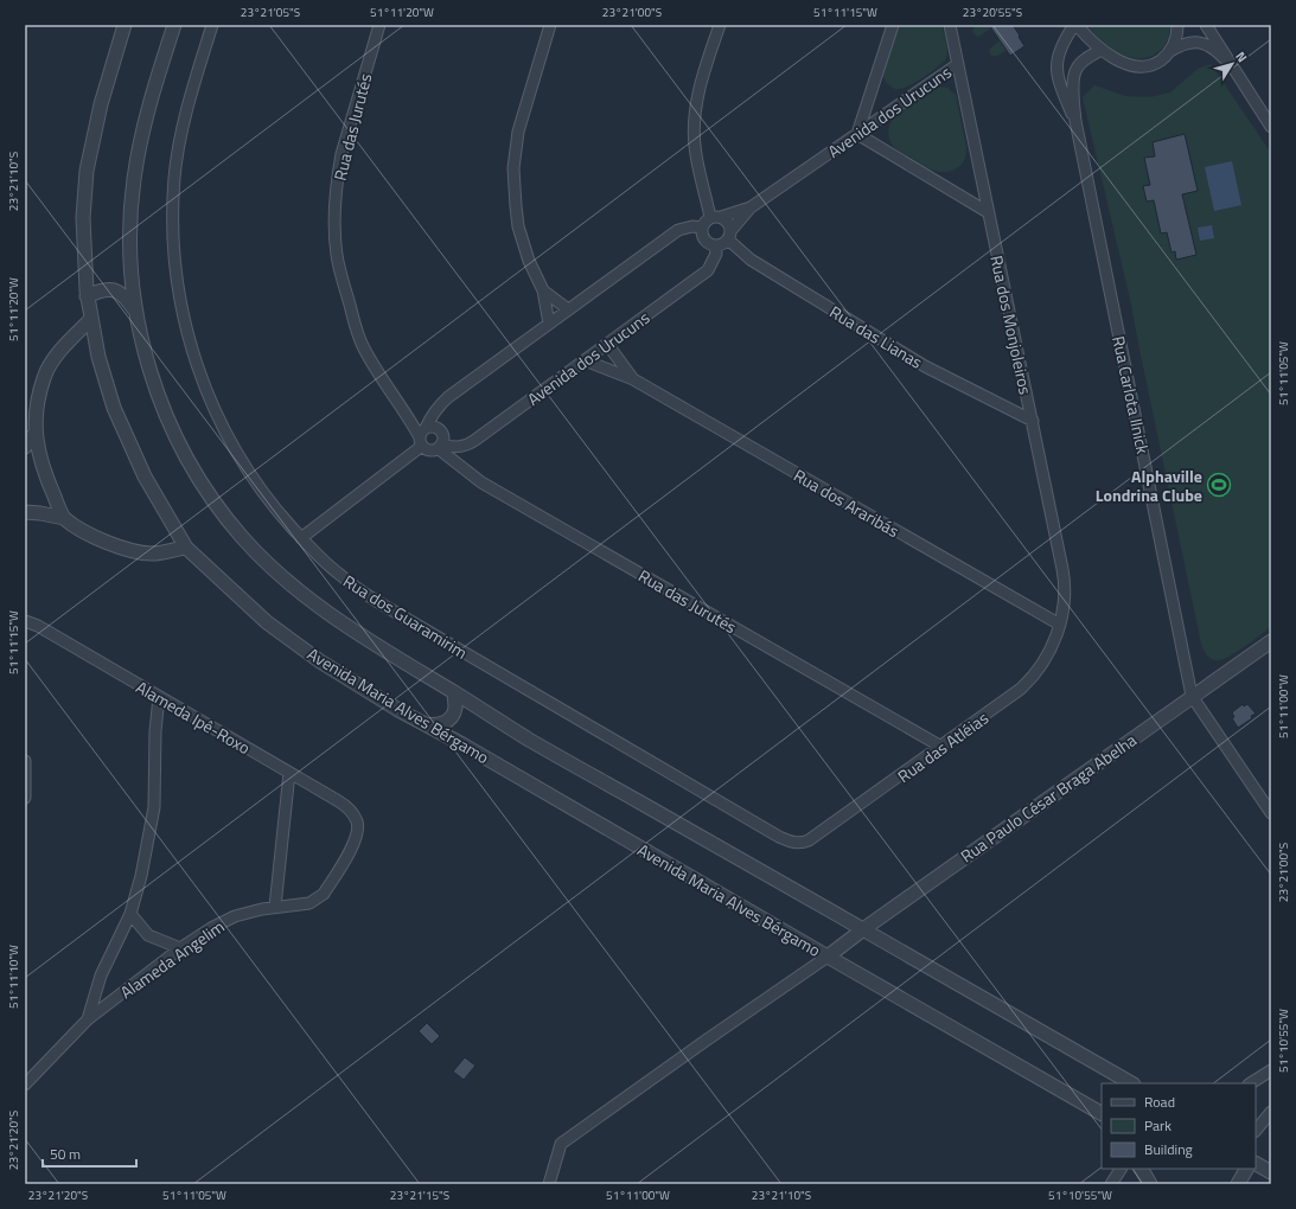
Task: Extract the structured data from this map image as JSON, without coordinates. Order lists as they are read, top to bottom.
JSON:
{
  "streets": {
    "street": [
      "Avenida dos Urucuns",
      "Rua das Jurutés",
      "Rua dos Monjoleiros",
      "Rua das Lianas",
      "Rua Carlota Ilnick",
      "Rua dos Araribás",
      "Rua dos Guaramirim",
      "Avenida Maria Alves Bérgamo",
      "Alameda Ipê-Roxo",
      "Rua das Atléias",
      "Rua Paulo César Braga Abelha",
      "Alameda Angelim"
    ]
  },
  "crossings": [
    ["Avenida dos Urucuns", "Rua das Jurutés"],
    ["Avenida dos Urucuns", "Rua dos Monjoleiros"],
    ["Avenida dos Urucuns", "Rua das Lianas"],
    ["Avenida dos Urucuns", "Rua dos Araribás"],
    ["Rua das Jurutés", "Rua das Atléias"],
    ["Rua dos Monjoleiros", "Rua das Lianas"],
    ["Rua dos Monjoleiros", "Rua dos Araribás"],
    ["Rua dos Monjoleiros", "Rua das Atléias"],
    ["Rua Carlota Ilnick", "Rua Paulo César Braga Abelha"],
    ["Rua dos Araribás", "Rua das Atléias"],
    ["Rua dos Guaramirim", "Rua das Atléias"],
    ["Avenida Maria Alves Bérgamo", "Rua Paulo César Braga Abelha"],
    ["Alameda Ipê-Roxo", "Alameda Angelim"]
  ],
  "places": {
    "sports": ["Alphaville Londrina Clube"]
  },
  "legend": ["Road", "Park", "Building"],
  "scale_bar": "50 m",
  "north": "top right",
  "coordinates": [
    "23°21'05\"S",
    "51°11'20\"W",
    "23°21'00\"S",
    "51°11'15\"W",
    "23°20'55\"S",
    "23°21'10\"S",
    "51°11'05\"W",
    "51°11'00\"W",
    "51°11'10\"W",
    "51°10'55\"W",
    "23°21'20\"S",
    "23°21'15\"S"
  ]
}
